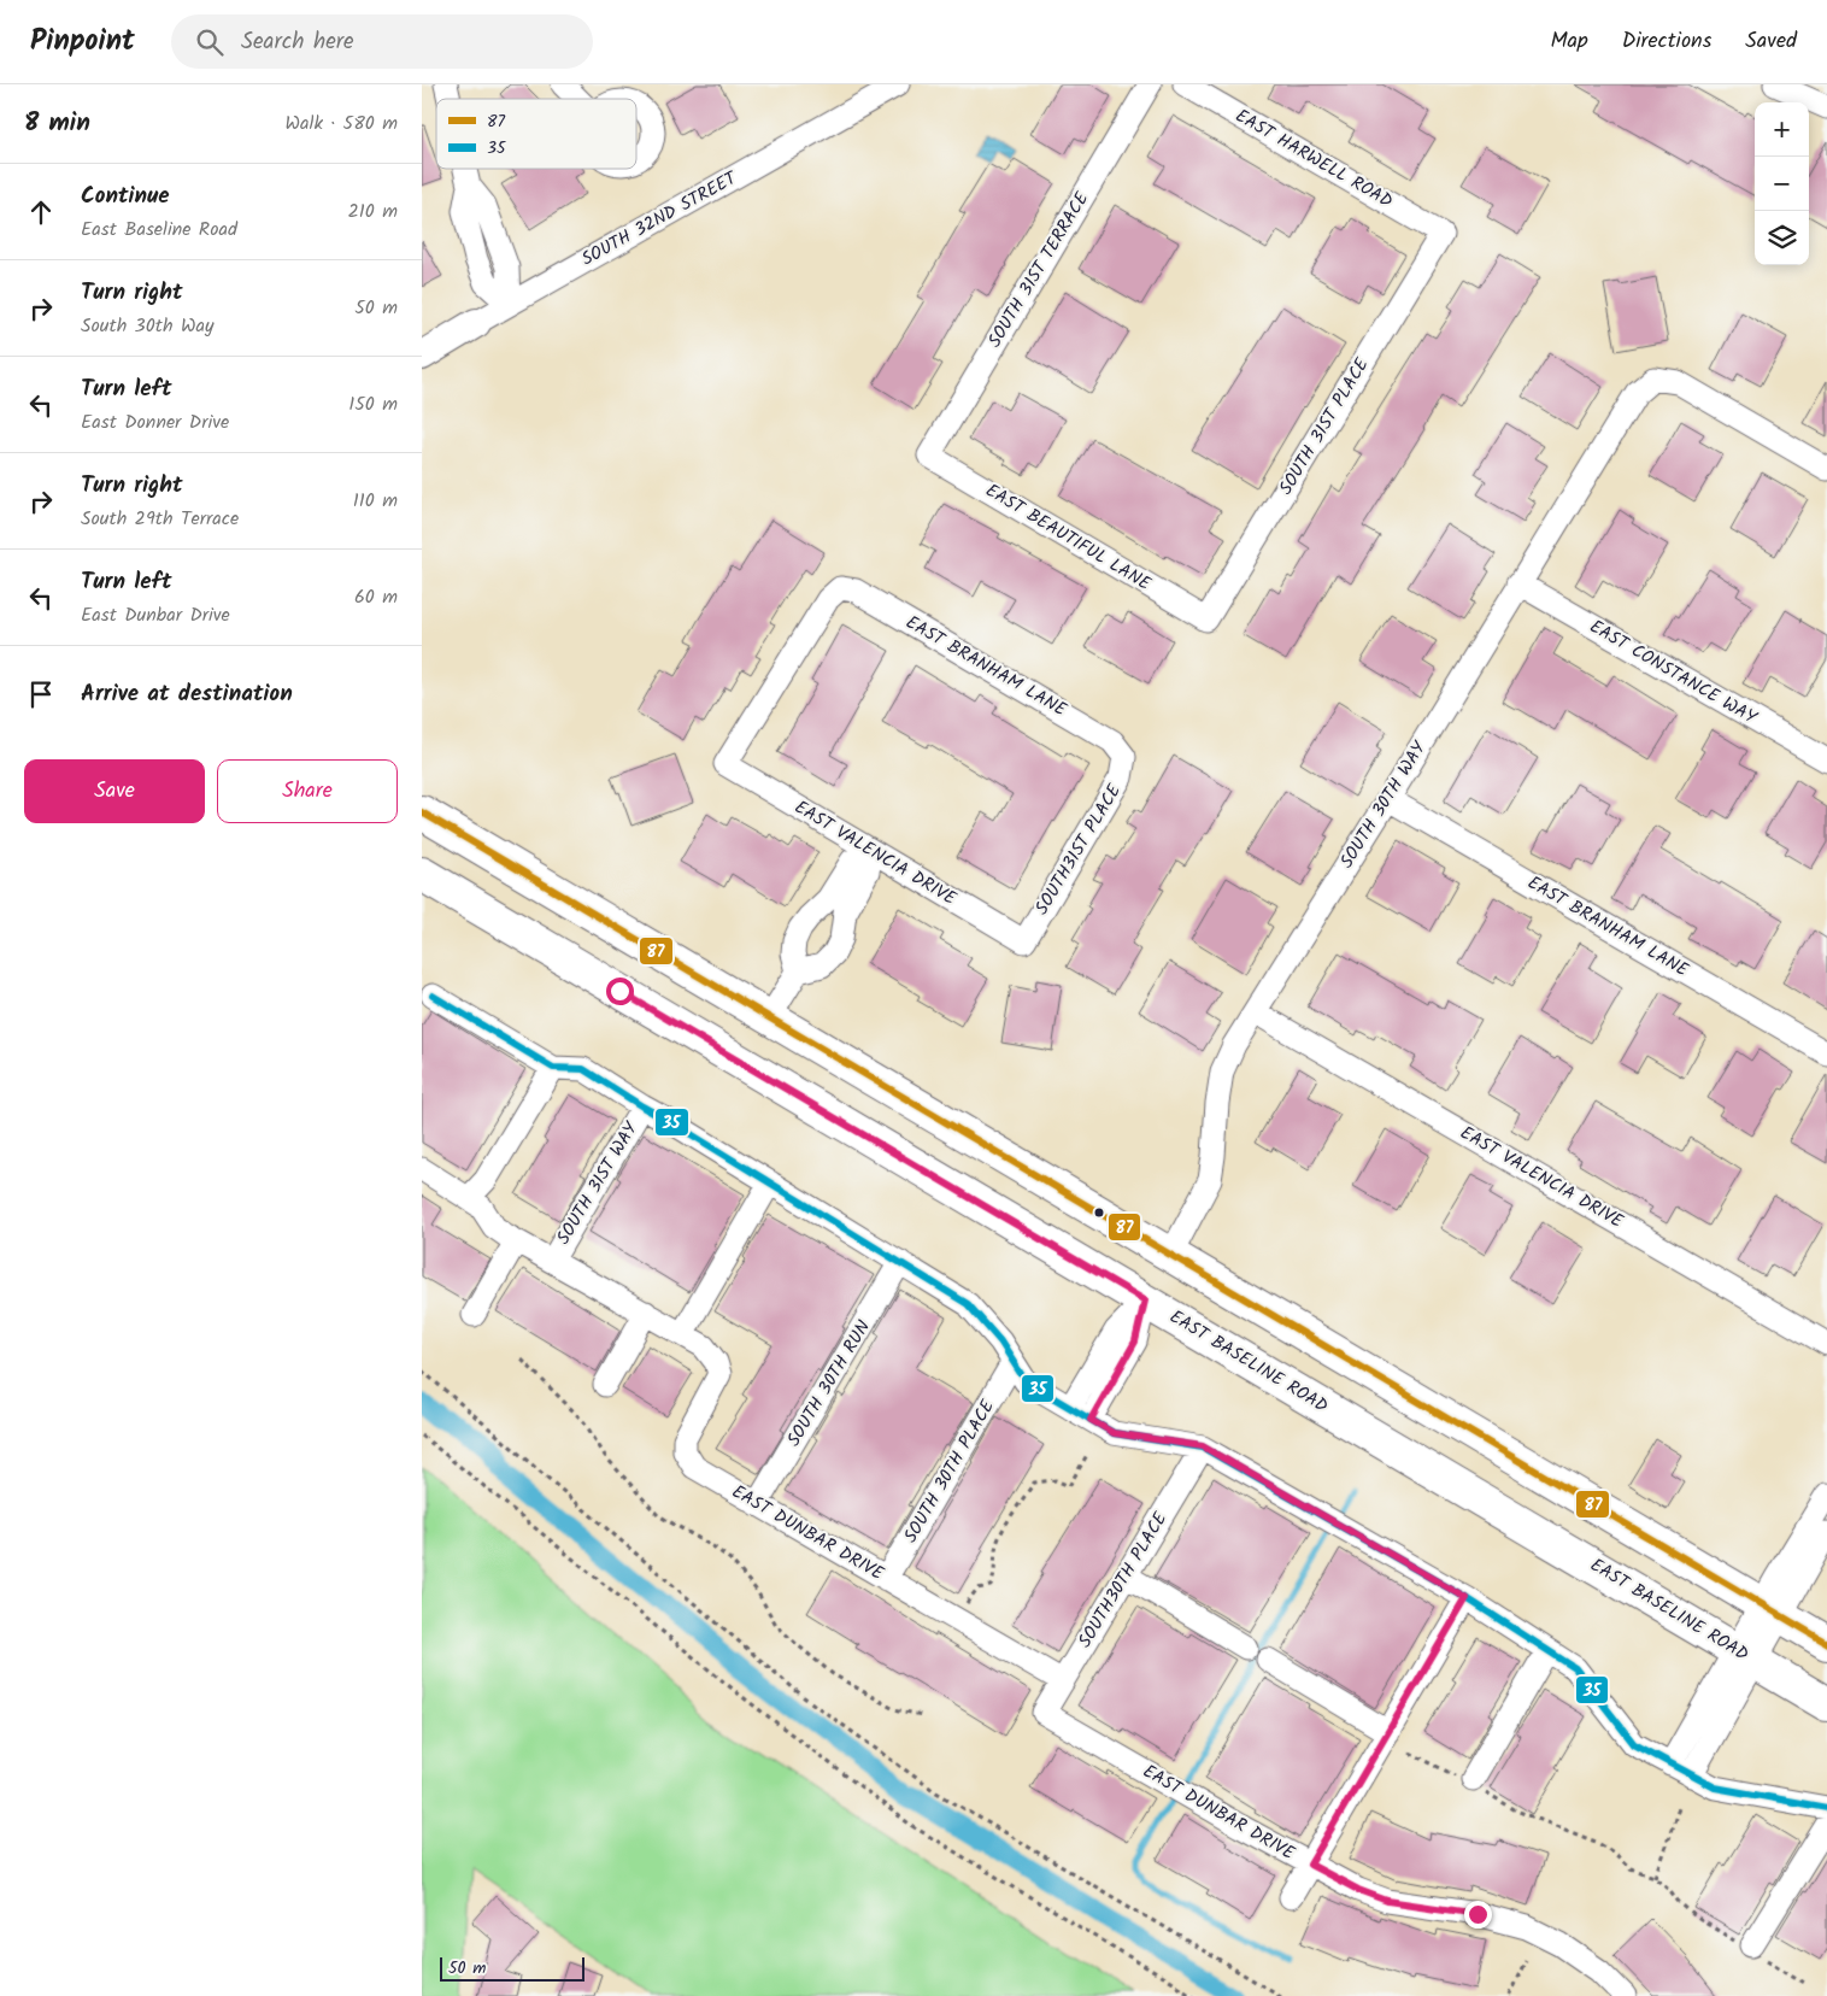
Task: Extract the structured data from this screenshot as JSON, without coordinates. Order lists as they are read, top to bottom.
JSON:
{
  "streets": {
    "main road": ["EAST BASELINE ROAD"],
    "street": [
      "EAST HARWELL ROAD",
      "SOUTH 32ND STREET",
      "SOUTH 31ST TERRACE",
      "SOUTH 31ST PLACE",
      "EAST BEAUTIFUL LANE",
      "EAST BRANHAM LANE",
      "EAST CONSTANCE WAY",
      "SOUTH 30TH WAY",
      "SOUTH31ST PLACE",
      "EAST VALENCIA DRIVE",
      "SOUTH 31ST WAY",
      "SOUTH 30TH RUN",
      "SOUTH 30TH PLACE",
      "EAST DUNBAR DRIVE",
      "SOUTH30TH PLACE"
    ]
  },
  "crossings": [
    ["EAST HARWELL ROAD", "SOUTH 31ST PLACE"],
    ["SOUTH 31ST TERRACE", "EAST BEAUTIFUL LANE"],
    ["SOUTH 31ST PLACE", "EAST BEAUTIFUL LANE"],
    ["EAST BRANHAM LANE", "SOUTH 30TH WAY"],
    ["EAST BRANHAM LANE", "SOUTH31ST PLACE"],
    ["EAST BRANHAM LANE", "EAST VALENCIA DRIVE"],
    ["EAST CONSTANCE WAY", "SOUTH 30TH WAY"],
    ["SOUTH 30TH WAY", "EAST VALENCIA DRIVE"],
    ["SOUTH31ST PLACE", "EAST VALENCIA DRIVE"],
    ["SOUTH 30TH RUN", "EAST DUNBAR DRIVE"],
    ["SOUTH 30TH PLACE", "EAST DUNBAR DRIVE"],
    ["EAST DUNBAR DRIVE", "SOUTH30TH PLACE"]
  ],
  "lines": ["transit line 87", "transit line 35"],
  "legend": ["87", "35"],
  "scale_bar": "50 m",
  "page": {
    "header": "Pinpoint",
    "search": "Search here",
    "nav": ["Map", "Directions", "Saved"],
    "heading": ["8 min", "Walk · 580 m"],
    "map_buttons": ["+", "−"],
    "list": [
      ["Continue", "East Baseline Road", "210 m"],
      ["Turn right", "South 30th Way", "50 m"],
      ["Turn left", "East Donner Drive", "150 m"],
      ["Turn right", "South 29th Terrace", "110 m"],
      ["Turn left", "East Dunbar Drive", "60 m"],
      "Arrive at destination"
    ],
    "buttons": ["Save", "Share"],
    "scale": "50 m"
  }
}
